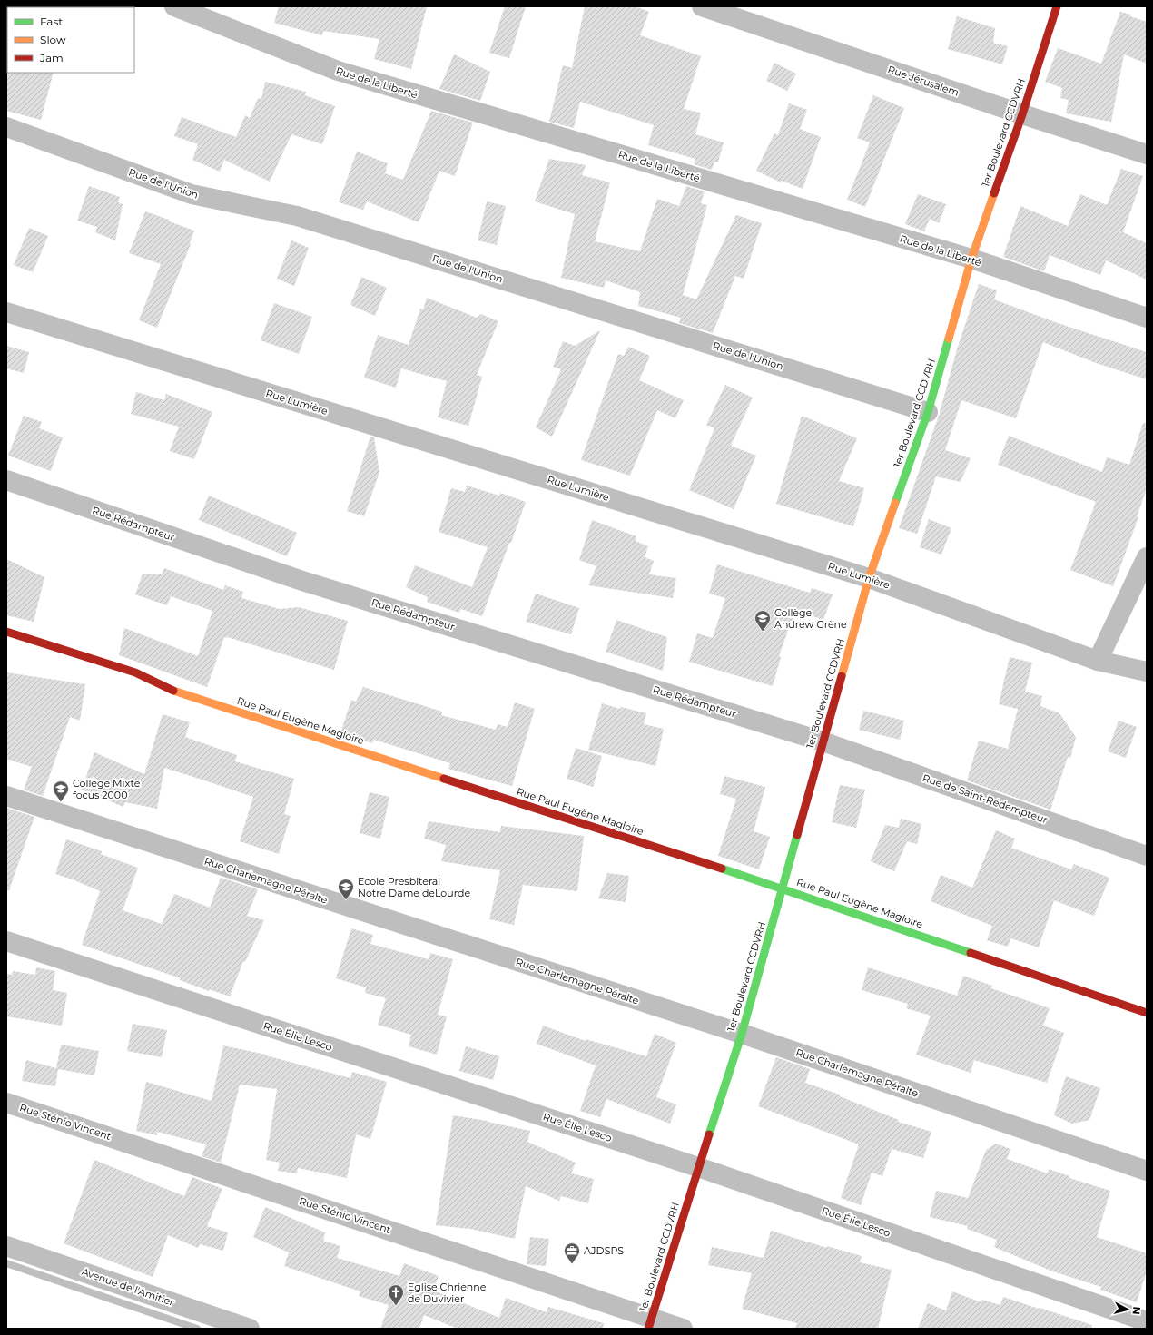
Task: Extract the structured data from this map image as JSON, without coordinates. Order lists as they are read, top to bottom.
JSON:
{
  "streets": {
    "street": [
      "Rue Jérusalem",
      "Rue de la Liberté",
      "1er Boulevard CCDVRH",
      "Rue de l'Union",
      "Rue Lumière",
      "Rue Rédampteur",
      "Rue Paul Eugène Magloire",
      "Rue de Saint-Rédempteur",
      "Rue Charlemagne Péralte",
      "Rue Élie Lesco",
      "Rue Sténio Vincent",
      "Avenue de l'Amitier"
    ]
  },
  "crossings": [
    ["Rue Jérusalem", "1er Boulevard CCDVRH"],
    ["Rue de la Liberté", "1er Boulevard CCDVRH"],
    ["1er Boulevard CCDVRH", "Rue de l'Union"],
    ["1er Boulevard CCDVRH", "Rue Lumière"],
    ["1er Boulevard CCDVRH", "Rue Rédampteur"],
    ["1er Boulevard CCDVRH", "Rue Paul Eugène Magloire"],
    ["1er Boulevard CCDVRH", "Rue de Saint-Rédempteur"],
    ["1er Boulevard CCDVRH", "Rue Charlemagne Péralte"],
    ["1er Boulevard CCDVRH", "Rue Élie Lesco"],
    ["1er Boulevard CCDVRH", "Rue Sténio Vincent"],
    ["Rue Rédampteur", "Rue de Saint-Rédempteur"]
  ],
  "places": {
    "school or university": ["Collège Andrew Grène", "Collège Mixte focus 2000", "Ecole Presbiteral Notre Dame deLourde"],
    "office": ["AJDSPS"],
    "church": ["Eglise Chrienne de Duvivier"]
  },
  "legend": ["Fast", "Slow", "Jam"],
  "north": "right"
}
